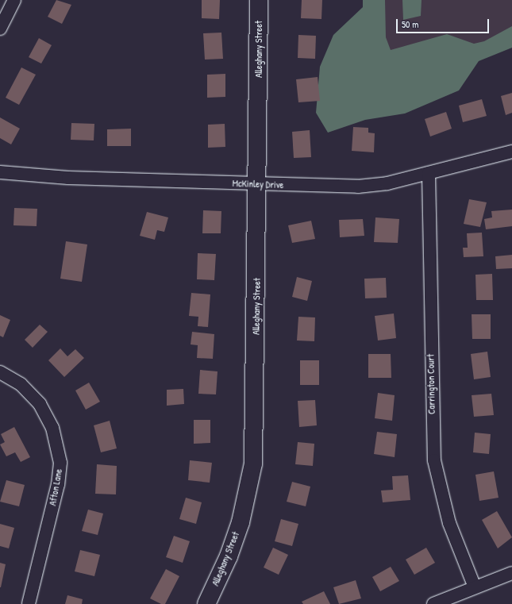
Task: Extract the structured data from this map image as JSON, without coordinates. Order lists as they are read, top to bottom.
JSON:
{
  "streets": {
    "street": [
      "Alleghany Street",
      "McKinley Drive",
      "Carrington Court",
      "Afton Lane"
    ]
  },
  "crossings": [
    ["Alleghany Street", "McKinley Drive"],
    ["McKinley Drive", "Carrington Court"]
  ],
  "scale_bar": "50 m"
}
